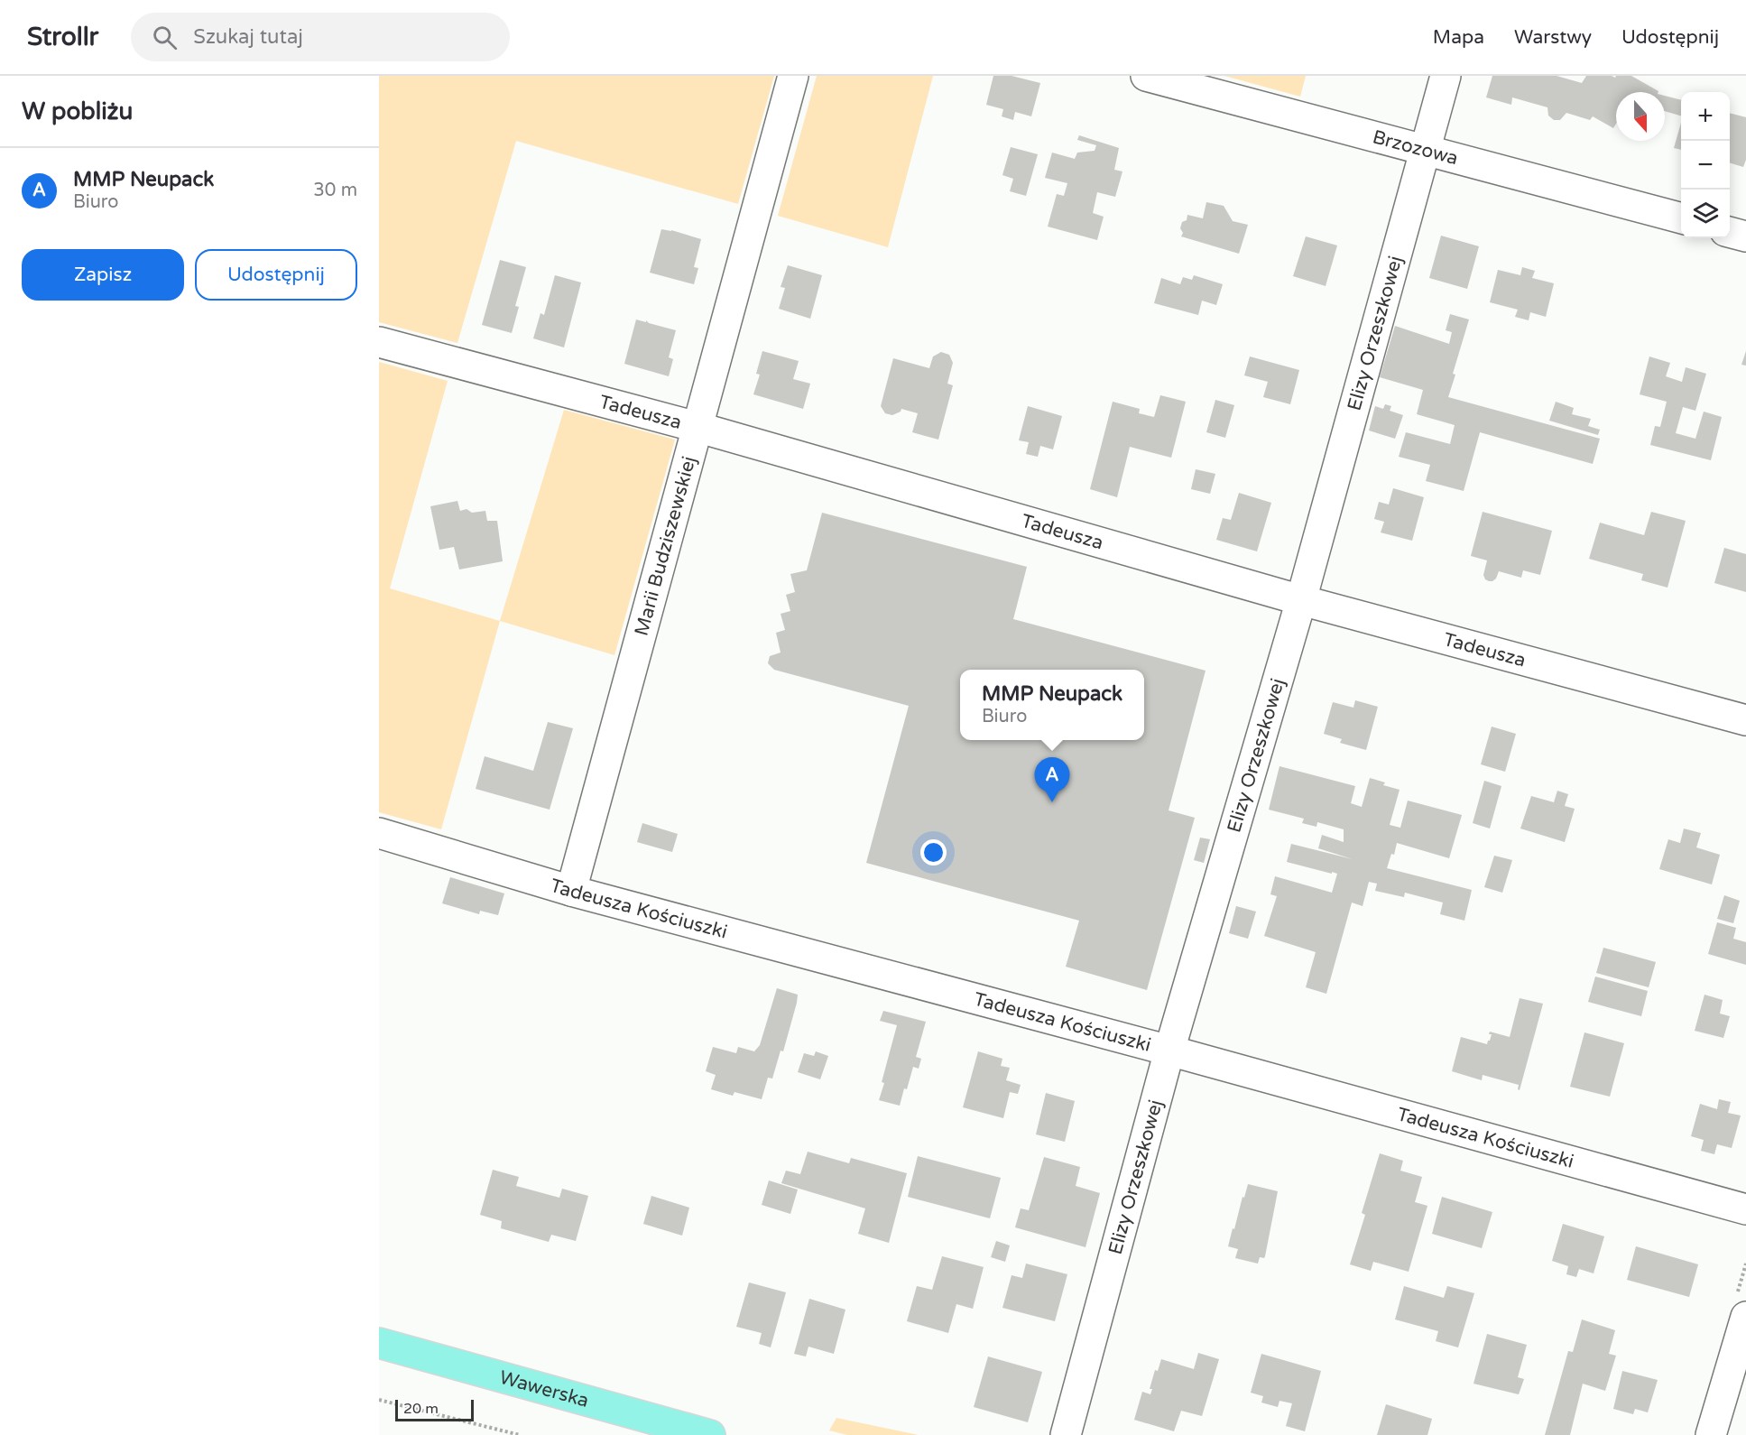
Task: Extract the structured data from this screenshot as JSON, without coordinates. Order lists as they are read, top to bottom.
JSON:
{
  "streets": {
    "main road": ["Wawerska"],
    "street": [
      "Brzozowa",
      "Elizy Orzeszkowej",
      "Tadeusza",
      "Marii Budziszewskiej",
      "Tadeusza Kościuszki"
    ]
  },
  "crossings": [
    ["Brzozowa", "Elizy Orzeszkowej"],
    ["Elizy Orzeszkowej", "Tadeusza"],
    ["Elizy Orzeszkowej", "Tadeusza Kościuszki"],
    ["Tadeusza", "Marii Budziszewskiej"],
    ["Marii Budziszewskiej", "Tadeusza Kościuszki"]
  ],
  "scale_bar": "20 m",
  "north": "bottom",
  "page": {
    "header": "Strollr",
    "search": "Szukaj tutaj",
    "nav": ["Mapa", "Warstwy", "Udostępnij"],
    "heading": "W pobliżu",
    "map_buttons": ["+", "−"],
    "list": [
      {
        "mark": "A",
        "name": "MMP Neupack",
        "note": "Biuro",
        "value": "30 m"
      }
    ],
    "buttons": ["Zapisz", "Udostępnij"],
    "popup": ["MMP Neupack", "Biuro"],
    "pins": "A",
    "scale": "20 m"
  }
}
